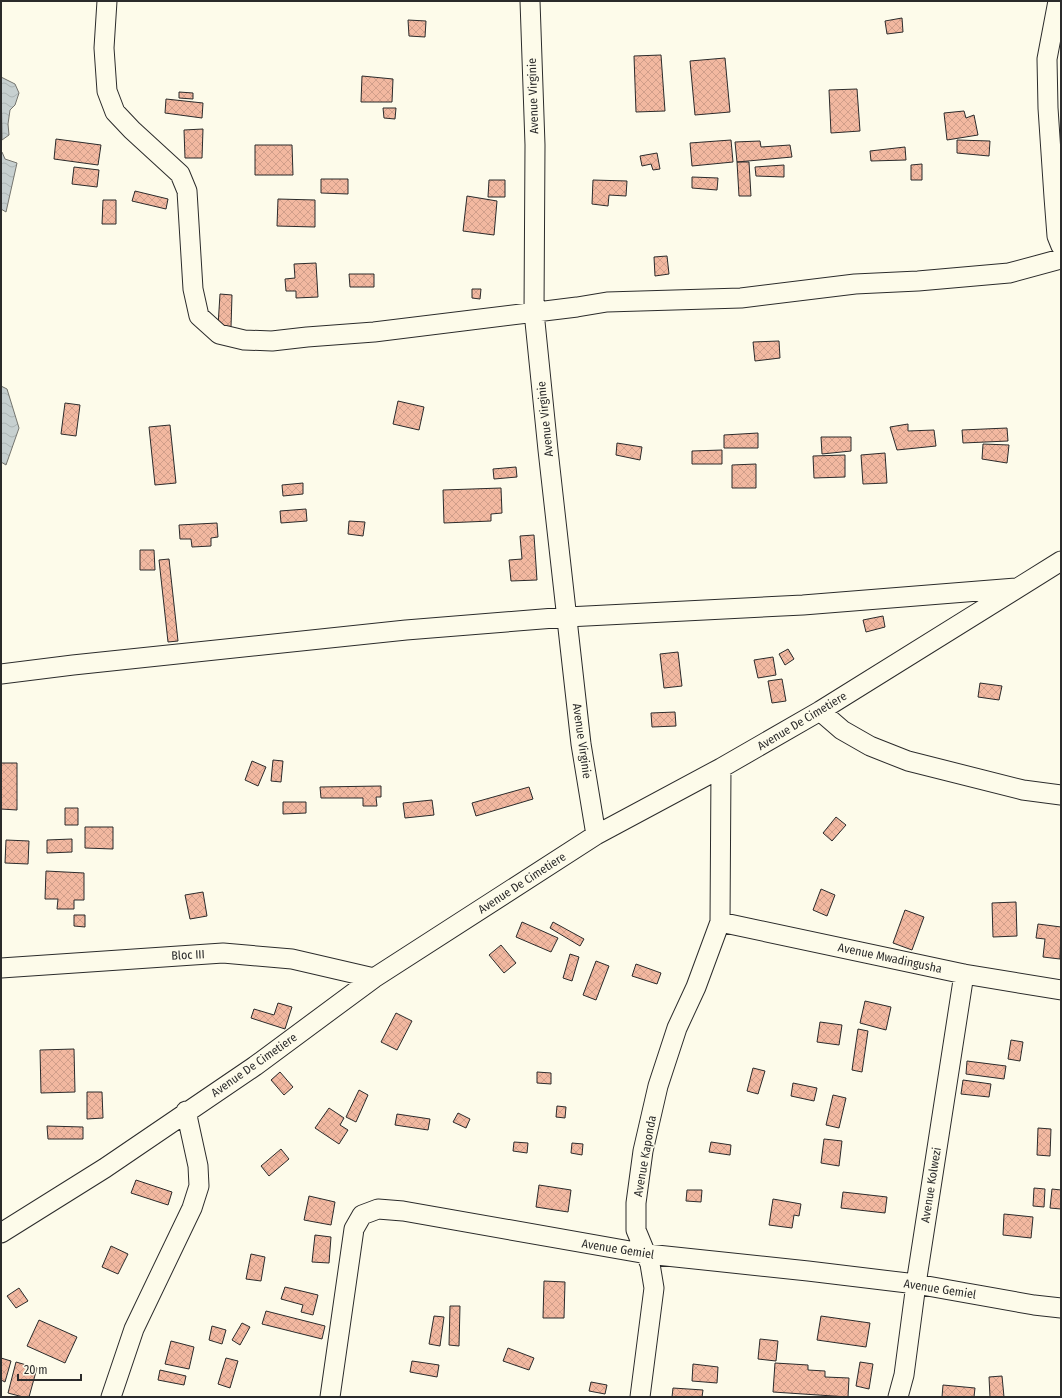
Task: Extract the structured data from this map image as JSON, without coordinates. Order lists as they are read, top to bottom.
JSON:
{
  "streets": {
    "street": [
      "Avenue Virginie",
      "Avenue De Cimetiere",
      "Bloc III",
      "Avenue Mwadingusha",
      "Avenue Kaponda",
      "Avenue Kolwezi",
      "Avenue Gemiel"
    ]
  },
  "crossings": [
    ["Avenue Virginie", "Avenue De Cimetiere"],
    ["Avenue De Cimetiere", "Bloc III"],
    ["Avenue De Cimetiere", "Avenue Kaponda"],
    ["Avenue Mwadingusha", "Avenue Kaponda"],
    ["Avenue Mwadingusha", "Avenue Kolwezi"],
    ["Avenue Kaponda", "Avenue Gemiel"],
    ["Avenue Kolwezi", "Avenue Gemiel"]
  ],
  "scale_bar": "20 m"
}
